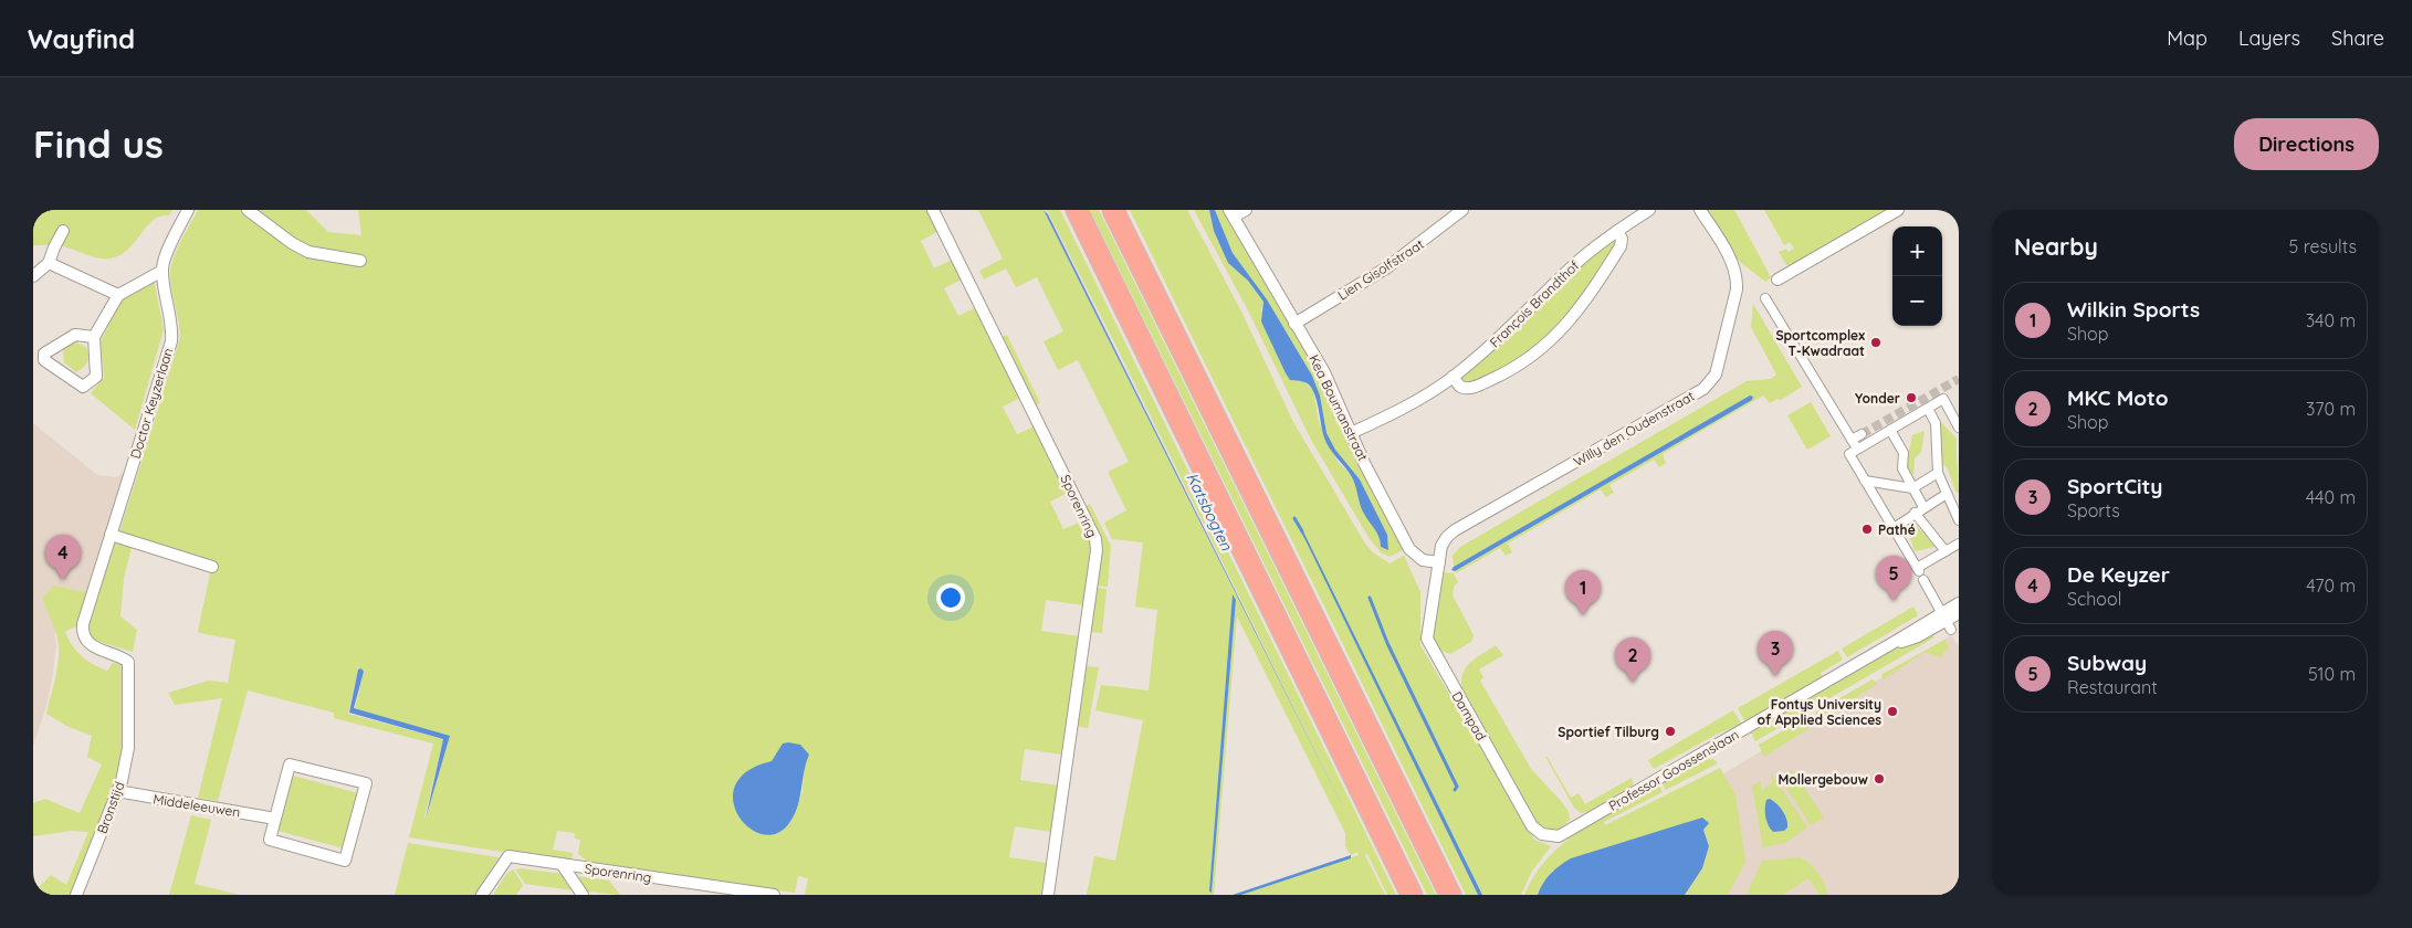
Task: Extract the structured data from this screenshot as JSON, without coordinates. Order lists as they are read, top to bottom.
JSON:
{
  "streets": {
    "street": [
      "Lien Gisolfstraat",
      "François Brandthof",
      "Doctor Keyzerlaan",
      "Kea Boumanstraat",
      "Willy den Oudenstraat",
      "Sporenring",
      "Dampad",
      "Professor Goossenslaan",
      "Middeleeuwen",
      "Bronstijd"
    ]
  },
  "crossings": [
    ["Lien Gisolfstraat", "Kea Boumanstraat"],
    ["François Brandthof", "Kea Boumanstraat"],
    ["Doctor Keyzerlaan", "Bronstijd"],
    ["Kea Boumanstraat", "Willy den Oudenstraat"],
    ["Kea Boumanstraat", "Dampad"],
    ["Willy den Oudenstraat", "Dampad"],
    ["Dampad", "Professor Goossenslaan"],
    ["Middeleeuwen", "Bronstijd"]
  ],
  "water": ["Katsbogten"],
  "places": [
    "Sportcomplex T-Kwadraat",
    "Yonder",
    "Pathé",
    "Fontys University of Applied Sciences",
    "Sportief Tilburg",
    "Mollergebouw"
  ],
  "page": {
    "header": "Wayfind",
    "nav": ["Map", "Layers", "Share"],
    "buttons": "Directions",
    "title": "Find us",
    "heading": ["Nearby", "5 results"],
    "map_buttons": ["+", "−"],
    "list": [
      {
        "mark": "1",
        "name": "Wilkin Sports",
        "note": "Shop",
        "value": "340 m"
      },
      {
        "mark": "2",
        "name": "MKC Moto",
        "note": "Shop",
        "value": "370 m"
      },
      {
        "mark": "3",
        "name": "SportCity",
        "note": "Sports",
        "value": "440 m"
      },
      {
        "mark": "4",
        "name": "De Keyzer",
        "note": "School",
        "value": "470 m"
      },
      {
        "mark": "5",
        "name": "Subway",
        "note": "Restaurant",
        "value": "510 m"
      }
    ],
    "pins": [
      "4",
      "5",
      "1",
      "3",
      "2"
    ]
  }
}
